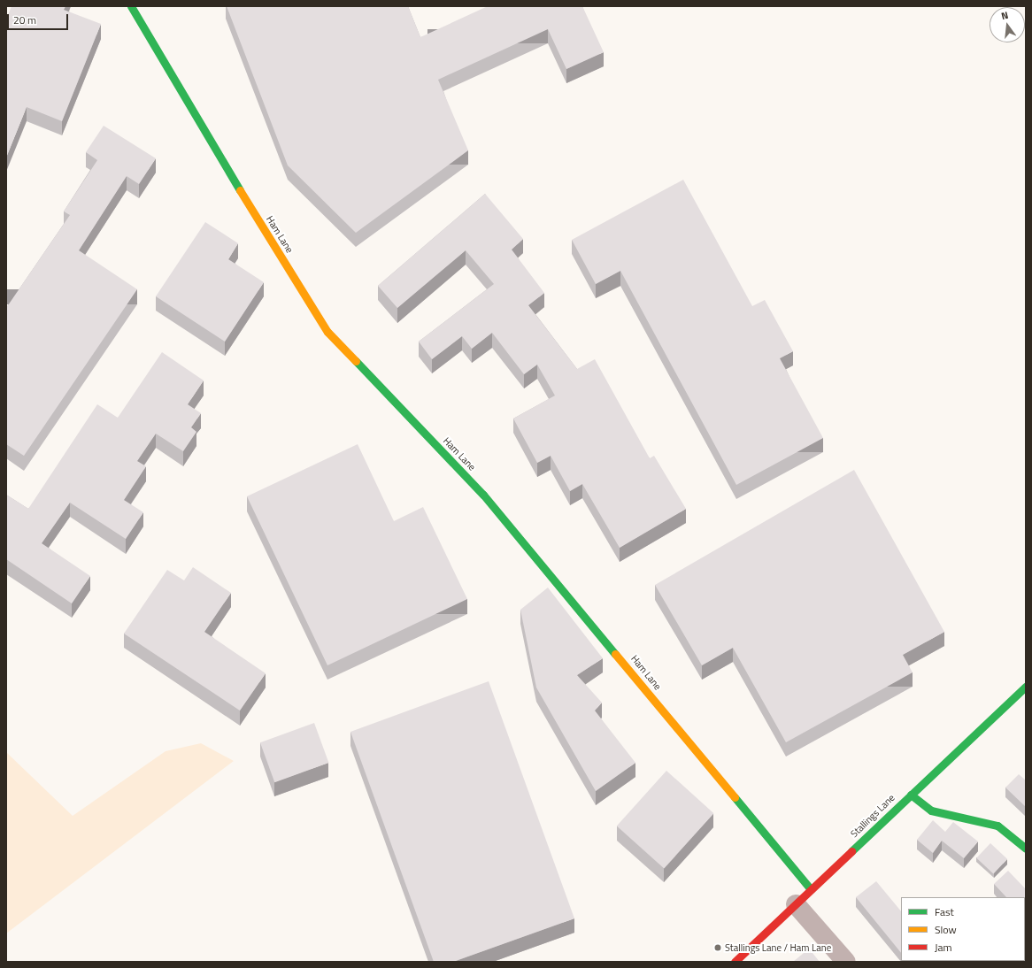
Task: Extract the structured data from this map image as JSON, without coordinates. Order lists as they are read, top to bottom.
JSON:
{
  "streets": {
    "street": ["Ham Lane", "Stallings Lane"]
  },
  "crossings": [
    ["Ham Lane", "Stallings Lane"]
  ],
  "places": ["Stallings Lane / Ham Lane"],
  "legend": ["Fast", "Slow", "Jam"],
  "scale_bar": "20 m",
  "north": "top"
}
